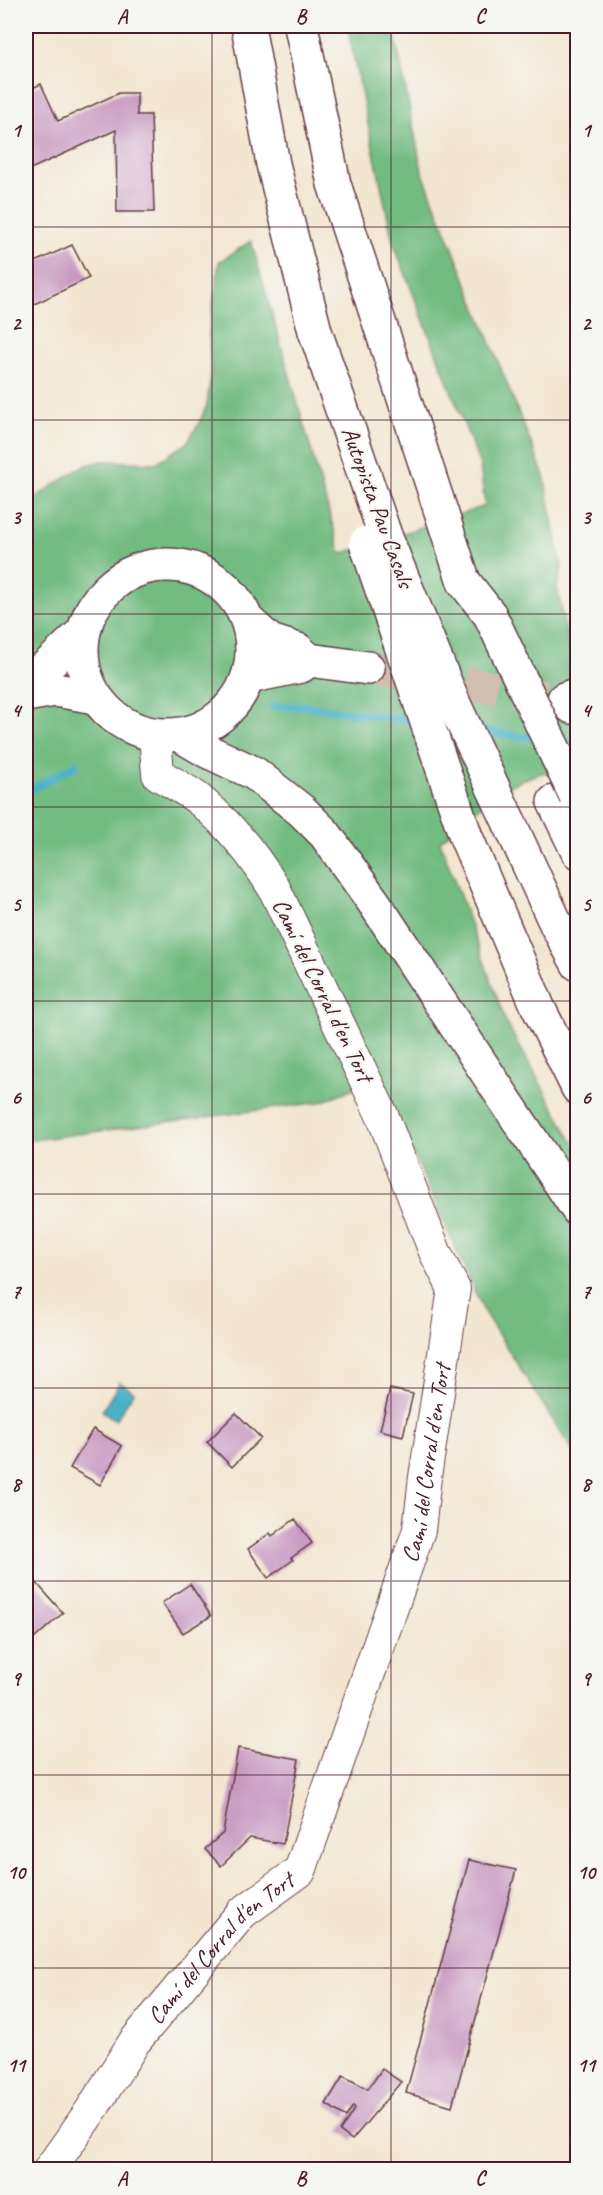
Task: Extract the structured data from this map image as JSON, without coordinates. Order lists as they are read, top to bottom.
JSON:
{
  "streets": {
    "main road": ["Autopista Pau Casals"],
    "street": ["Camí del Corral d'en Tort"]
  },
  "grid": {
    "columns": ["A", "B", "C"],
    "rows": [
      "1",
      "2",
      "3",
      "4",
      "5",
      "6",
      "7",
      "8",
      "9",
      "10",
      "11"
    ]
  }
}
